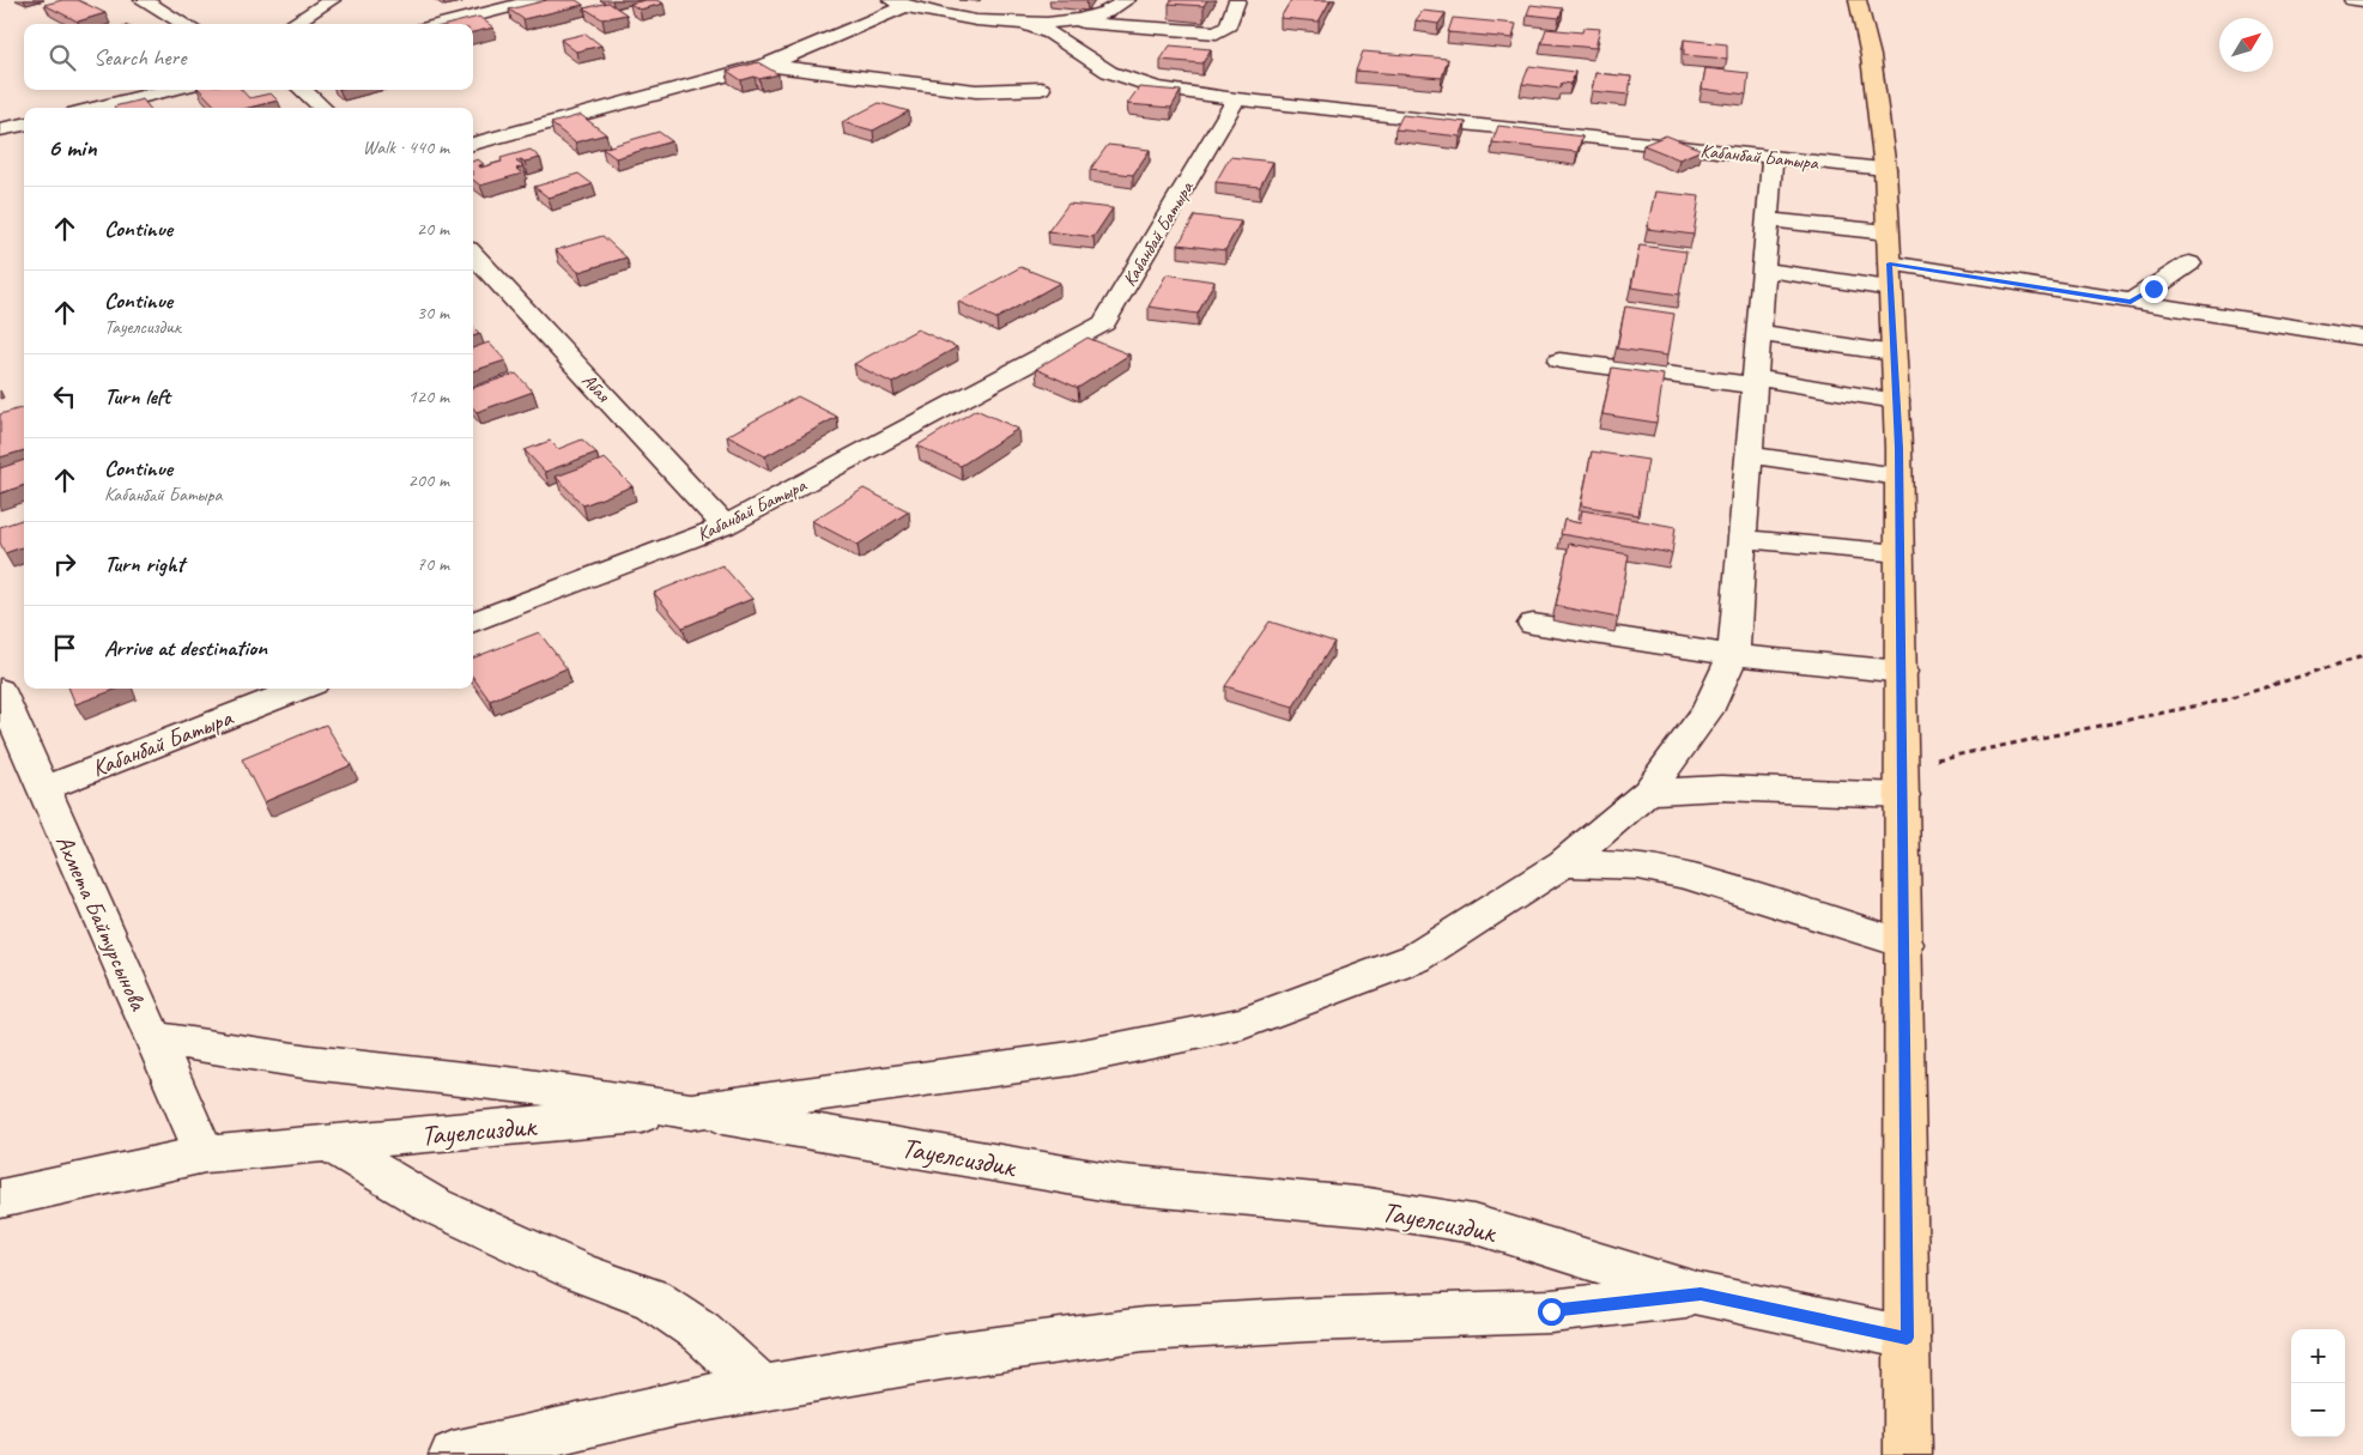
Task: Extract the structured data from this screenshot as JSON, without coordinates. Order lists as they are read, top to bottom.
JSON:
{
  "streets": {
    "street": [
      "Кабанбай Батыра",
      "Абая",
      "Ахмета Байтурсынова",
      "Тауелсиздик"
    ]
  },
  "crossings": [
    ["Кабанбай Батыра", "Абая"],
    ["Кабанбай Батыра", "Ахмета Байтурсынова"],
    ["Ахмета Байтурсынова", "Тауелсиздик"]
  ],
  "north": "top right",
  "page": {
    "search": "Search here",
    "heading": ["6 min", "Walk · 440 m"],
    "list": [
      ["Continue", "20 m"],
      ["Continue", "Тауелсиздик", "30 m"],
      ["Turn left", "120 m"],
      ["Continue", "Кабанбай Батыра", "200 m"],
      ["Turn right", "70 m"],
      "Arrive at destination"
    ],
    "map_buttons": ["+", "−"]
  }
}
